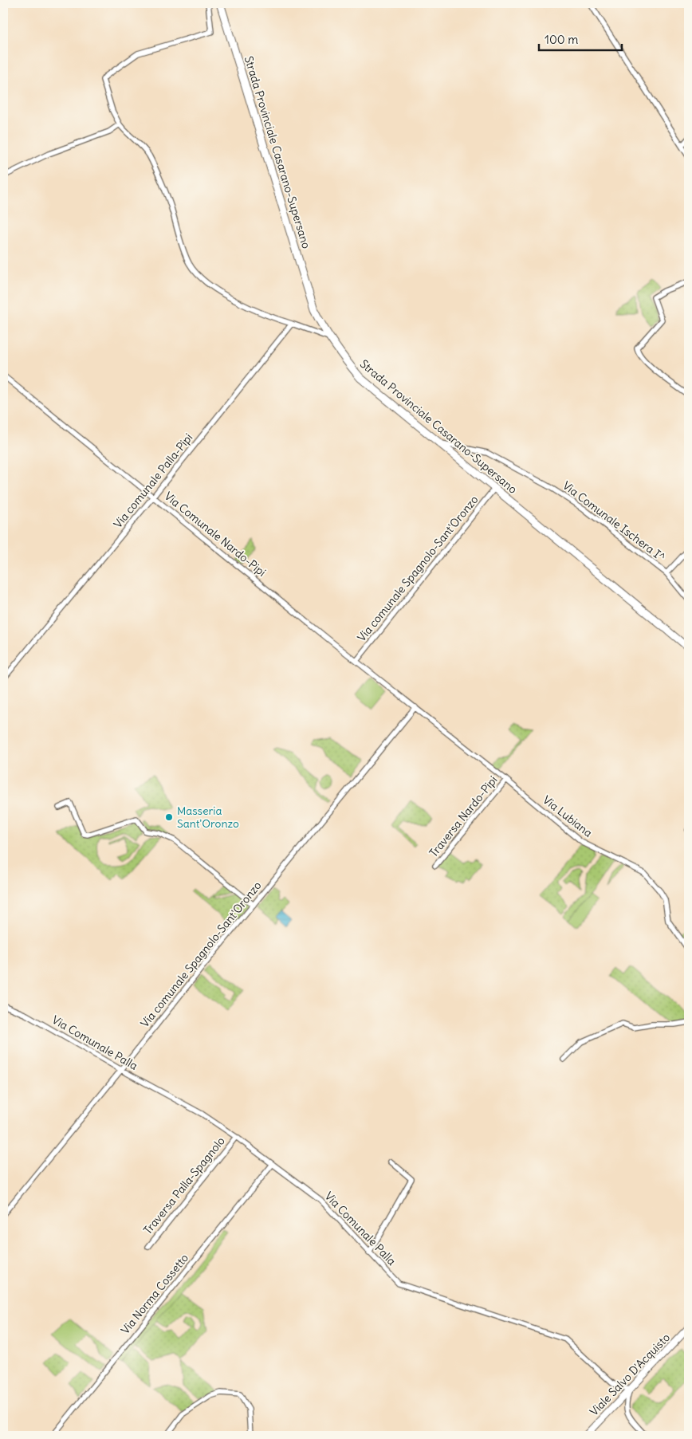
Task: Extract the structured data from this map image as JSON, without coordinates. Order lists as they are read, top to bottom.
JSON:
{
  "streets": {
    "main road": ["Strada Provinciale Casarano-Supersano"],
    "street": [
      "Via comunale Palla-Pipi",
      "Via Comunale Ischera I^",
      "Via Comunale Nardo-Pipi",
      "Via comunale Spagnolo-Sant'Oronzo",
      "Traversa Nardo-Pipi",
      "Via Lubiana",
      "Via Comunale Palla",
      "Traversa Palla-Spagnolo",
      "Via Norma Cossetto",
      "Viale Salvo D'Acquisto"
    ]
  },
  "crossings": [
    ["Strada Provinciale Casarano-Supersano", "Via Comunale Ischera I^"],
    ["Strada Provinciale Casarano-Supersano", "Via comunale Spagnolo-Sant'Oronzo"],
    ["Via comunale Palla-Pipi", "Via Comunale Nardo-Pipi"],
    ["Via Comunale Nardo-Pipi", "Via comunale Spagnolo-Sant'Oronzo"],
    ["Via Comunale Nardo-Pipi", "Via Lubiana"],
    ["Via comunale Spagnolo-Sant'Oronzo", "Via Lubiana"],
    ["Via comunale Spagnolo-Sant'Oronzo", "Via Comunale Palla"],
    ["Traversa Nardo-Pipi", "Via Lubiana"],
    ["Via Comunale Palla", "Traversa Palla-Spagnolo"],
    ["Via Comunale Palla", "Via Norma Cossetto"],
    ["Via Comunale Palla", "Viale Salvo D'Acquisto"]
  ],
  "places": ["Masseria Sant'Oronzo"],
  "scale_bar": "100 m"
}
